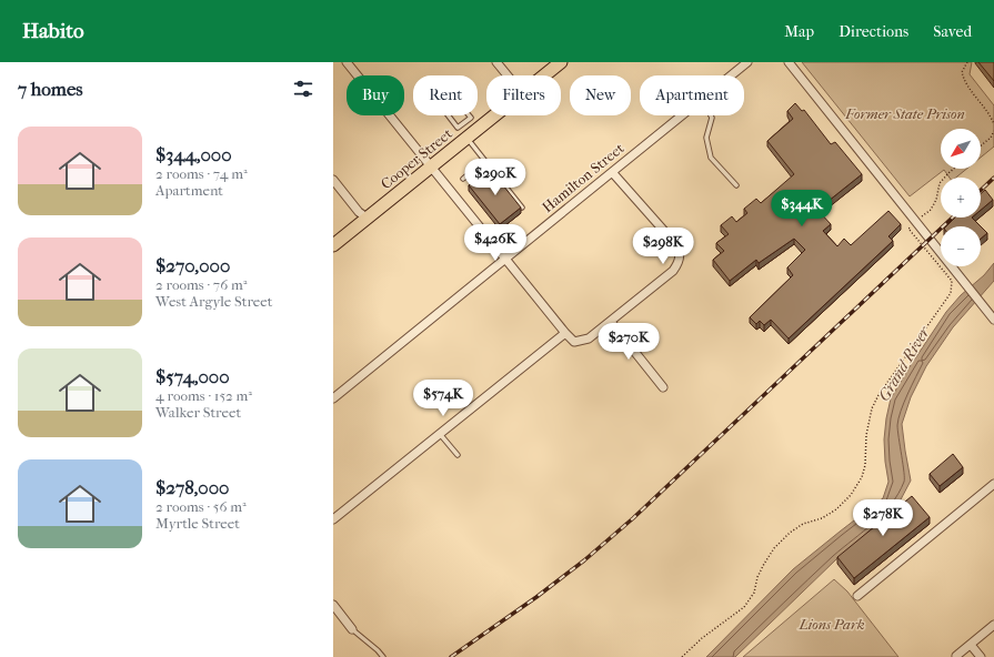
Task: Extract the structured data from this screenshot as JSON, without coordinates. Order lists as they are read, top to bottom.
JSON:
{
  "streets": {
    "main road": ["Cooper Street"],
    "street": ["Hamilton Street"]
  },
  "water": ["Grand River"],
  "parks": ["Former State Prison", "Lions Park"],
  "north": "bottom left",
  "page": {
    "header": "Habito",
    "nav": ["Map", "Directions", "Saved"],
    "heading": "7 homes",
    "chip": [
      "Buy",
      "Rent",
      "Filters",
      "New",
      "Apartment"
    ],
    "list": [
      {
        "name": "$344,000",
        "note": "2 rooms · 74 m² · Apartment"
      },
      {
        "name": "$270,000",
        "note": "2 rooms · 76 m² · West Argyle Street"
      },
      {
        "name": "$574,000",
        "note": "4 rooms · 152 m² · Walker Street"
      },
      {
        "name": "$278,000",
        "note": "2 rooms · 56 m² · Myrtle Street"
      }
    ],
    "map_buttons": ["+", "−"],
    "price": [
      "$290K",
      "$344K",
      "$426K",
      "$298K",
      "$270K",
      "$574K",
      "$278K"
    ]
  }
}
